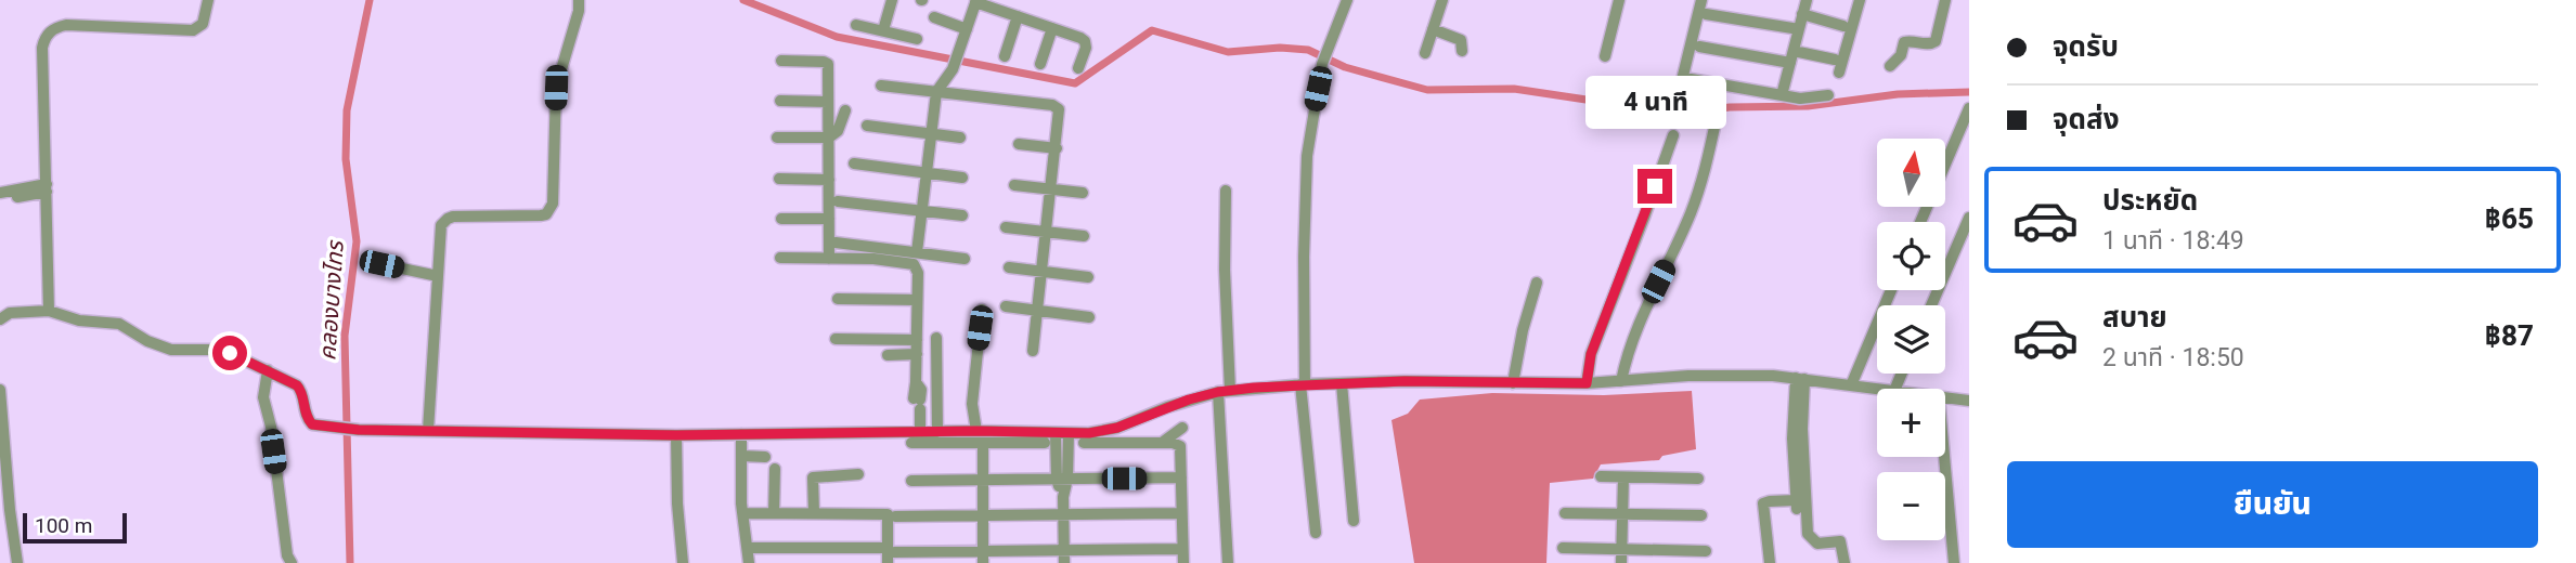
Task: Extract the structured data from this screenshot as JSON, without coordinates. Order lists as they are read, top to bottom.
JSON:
{
  "water": ["คลองบางไทร"],
  "scale_bar": "100 m",
  "north": "top",
  "page": {
    "banner": ["จุดรับ", "จุดส่ง"],
    "bubble": "4 นาที",
    "map_buttons": ["+", "−"],
    "list": [
      {
        "name": "ประหยัด",
        "note": "1 นาที · 18:49",
        "value": "฿65"
      },
      {
        "name": "สบาย",
        "note": "2 นาที · 18:50",
        "value": "฿87"
      }
    ],
    "buttons": "ยืนยัน",
    "scale": "100 m"
  }
}
